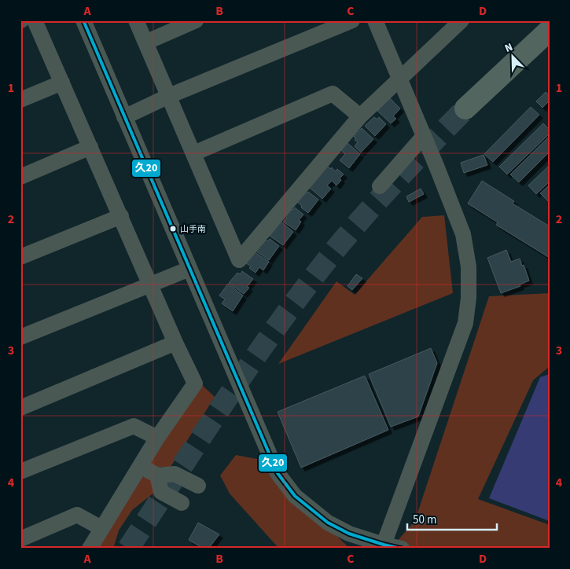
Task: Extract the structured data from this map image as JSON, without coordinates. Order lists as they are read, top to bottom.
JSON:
{
  "places": ["山手南"],
  "lines": ["transit line 久20"],
  "scale_bar": "50 m",
  "north": "top left",
  "grid": {
    "columns": [
      "A",
      "B",
      "C",
      "D"
    ],
    "rows": [
      "1",
      "2",
      "3",
      "4"
    ]
  }
}
